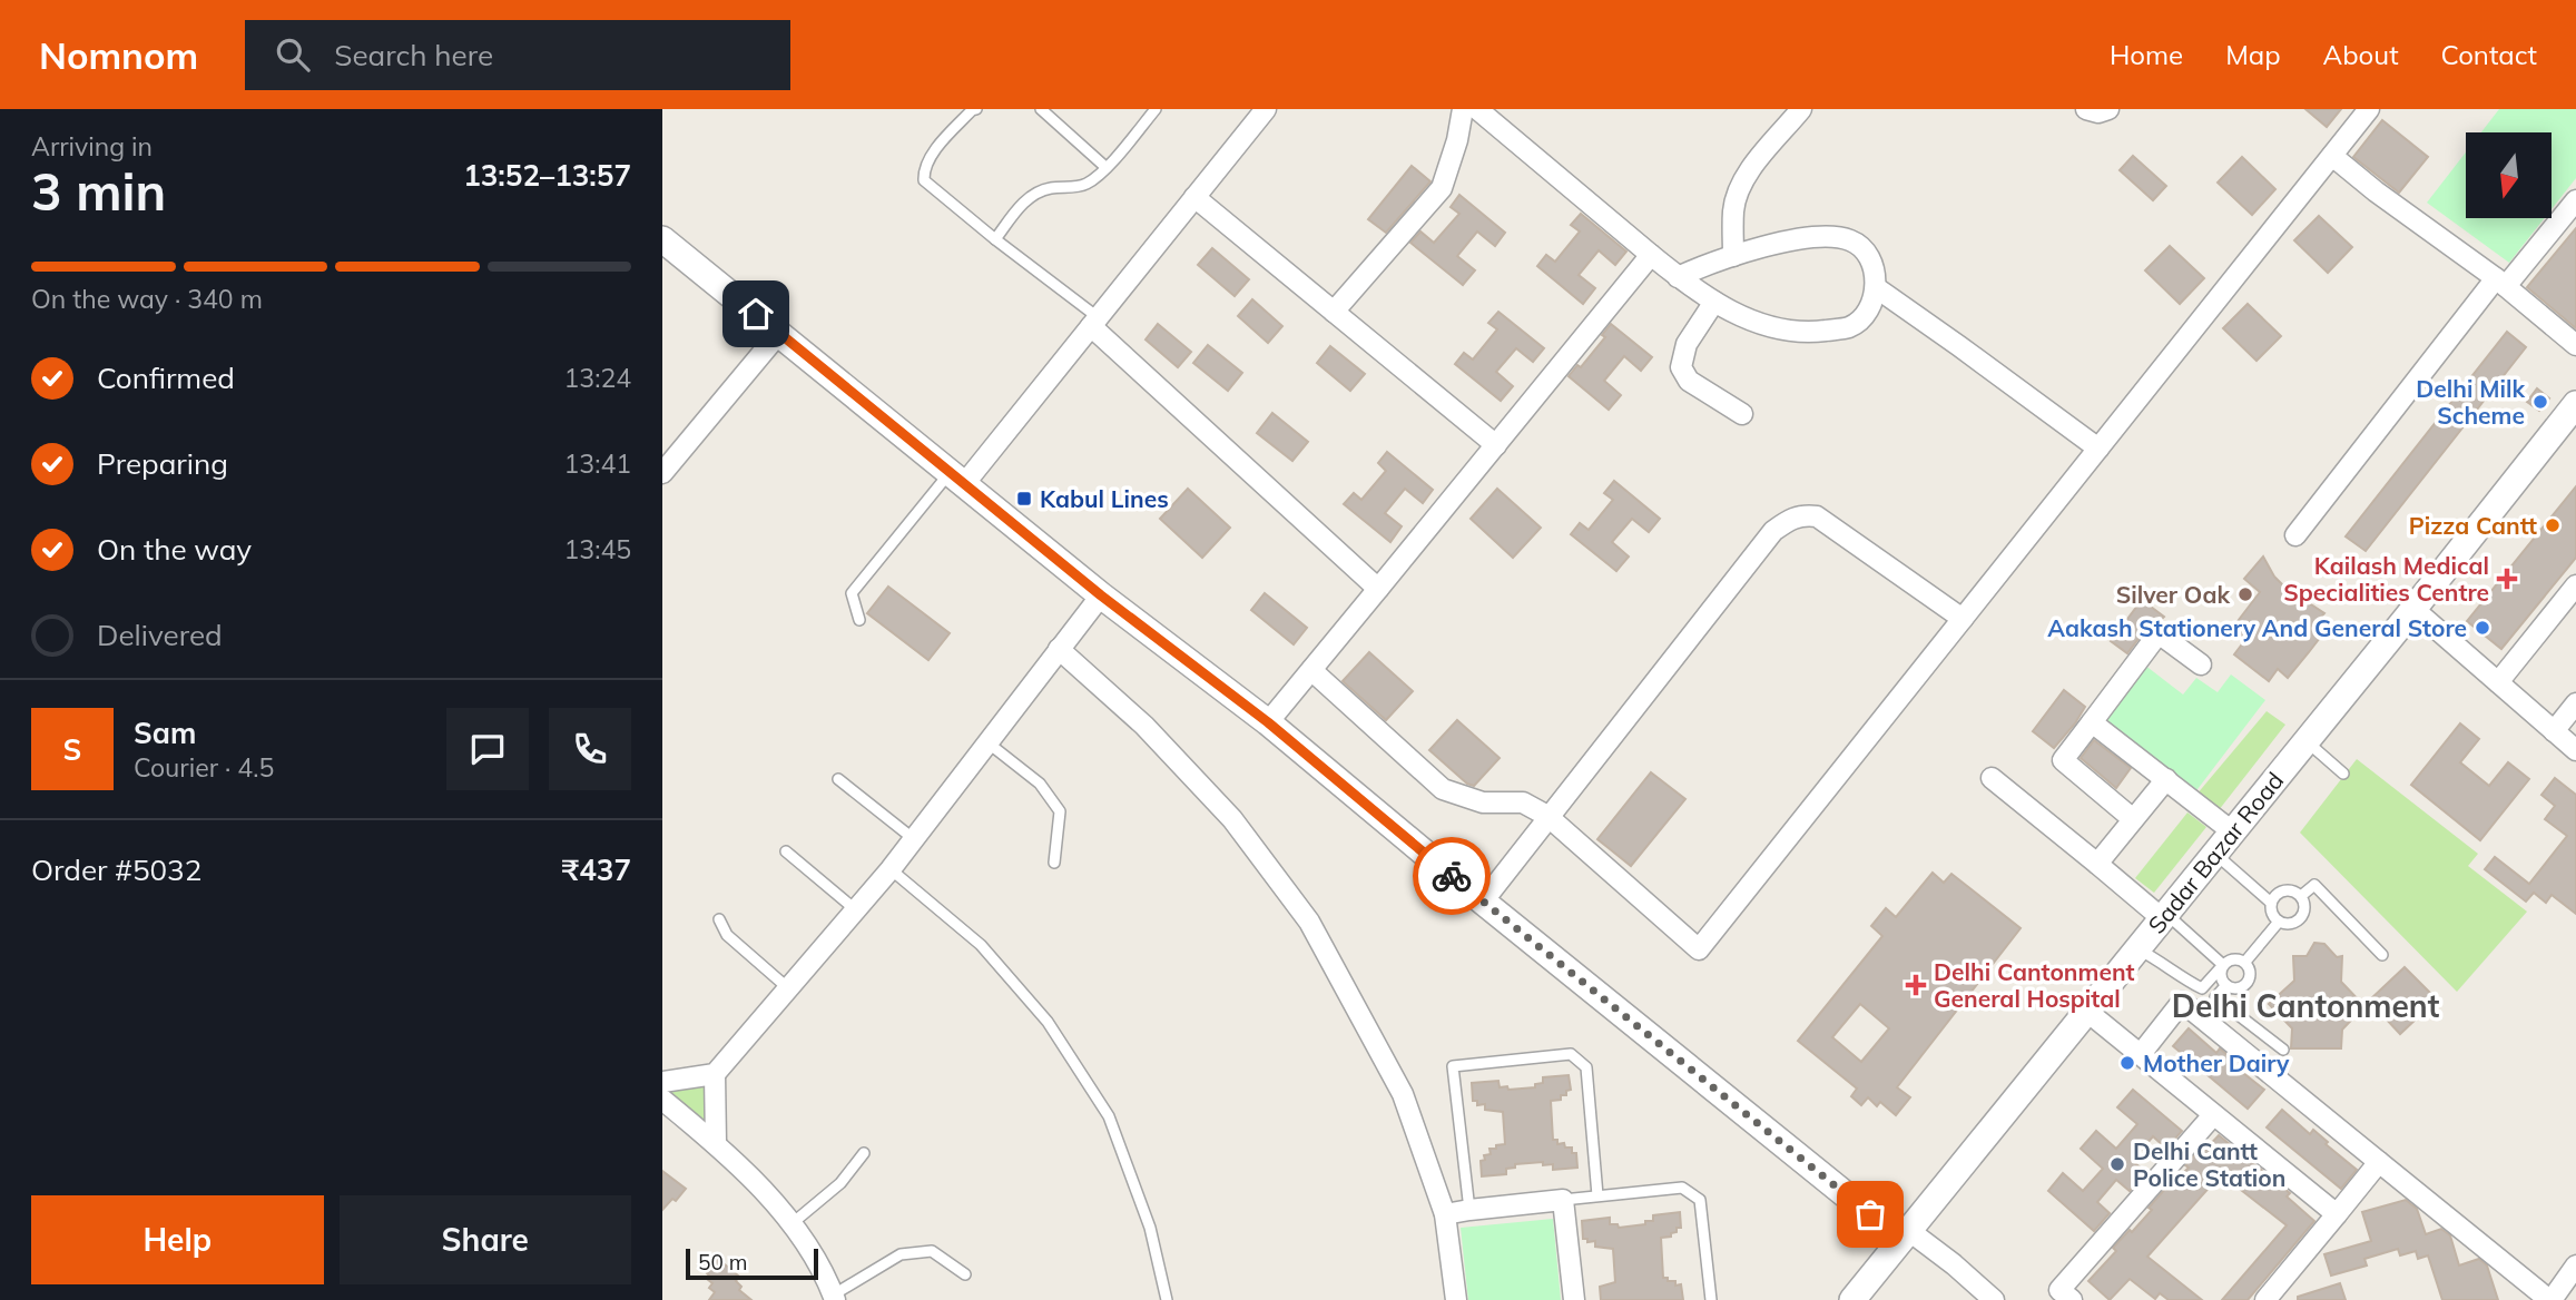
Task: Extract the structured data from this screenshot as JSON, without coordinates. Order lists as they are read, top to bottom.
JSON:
{
  "streets": {
    "street": ["Sadar Bazar Road"]
  },
  "districts": ["Delhi Cantonment"],
  "places": {
    "other": [
      "Delhi Milk Scheme",
      "Pizza Cantt",
      "Silver Oak",
      "Aakash Stationery And General Store",
      "Mother Dairy",
      "Delhi Cantt Police Station"
    ],
    "transit": ["Kabul Lines"],
    "health": ["Kailash Medical Specialities Centre", "Delhi Cantonment General Hospital"]
  },
  "scale_bar": "50 m",
  "north": "bottom",
  "page": {
    "header": "Nomnom",
    "search": "Search here",
    "nav": [
      "Home",
      "Map",
      "About",
      "Contact"
    ],
    "heading": ["3 min", "Arriving in", "13:52–13:57"],
    "panel": [
      "Sam",
      "Courier · 4.5",
      "Order #5032",
      "₹437"
    ],
    "bar": "On the way · 340 m",
    "list": [
      ["Confirmed", "13:24"],
      ["Preparing", "13:41"],
      ["On the way", "13:45"],
      "Delivered"
    ],
    "round": "S",
    "buttons": ["Help", "Share"],
    "scale": "50 m"
  }
}
